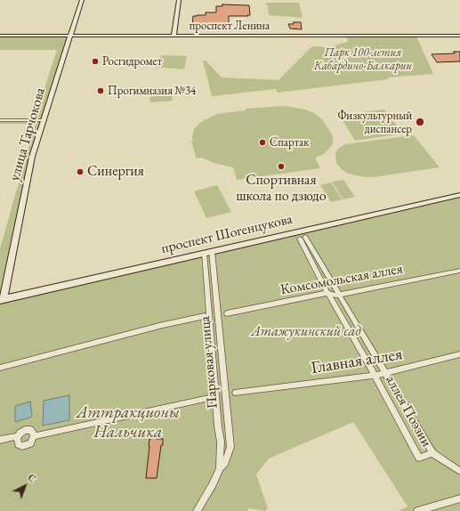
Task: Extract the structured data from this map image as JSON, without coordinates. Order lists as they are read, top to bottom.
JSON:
{
  "streets": {
    "street": [
      "проспект Ленина",
      "улица Тарчокова",
      "проспект Шогенцукова",
      "Комсомольская аллея",
      "Главная аллея",
      "Парковая улица",
      "аллея Поэзии"
    ]
  },
  "crossings": [
    ["проспект Ленина", "улица Тарчокова"],
    ["улица Тарчокова", "проспект Шогенцукова"],
    ["проспект Шогенцукова", "Парковая улица"],
    ["Комсомольская аллея", "аллея Поэзии"],
    ["Главная аллея", "аллея Поэзии"]
  ],
  "parks": ["Парк 100-летия Кабардино-Балкарии", "Атажукинский сад", "Аттракционы Нальчика"],
  "places": [
    "Росгидромет",
    "Прогимназия №34",
    "Физкультурный диспансер",
    "Спартак",
    "Спортивная школа по дзюдо",
    "Синергия"
  ],
  "north": "top right"
}
